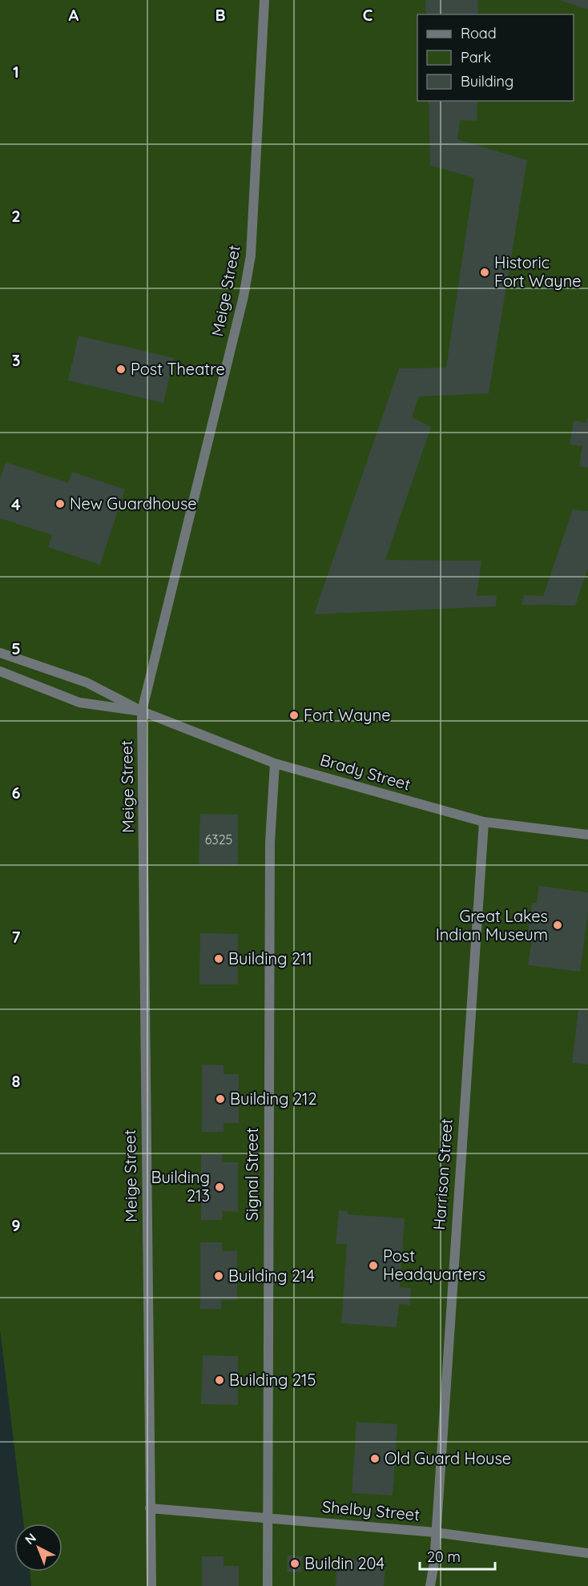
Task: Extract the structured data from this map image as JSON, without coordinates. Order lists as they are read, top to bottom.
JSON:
{
  "streets": {
    "street": [
      "Meige Street",
      "Brady Street",
      "Signal Street",
      "Harrison Street",
      "Shelby Street"
    ]
  },
  "crossings": [
    ["Meige Street", "Brady Street"],
    ["Meige Street", "Shelby Street"],
    ["Brady Street", "Signal Street"],
    ["Brady Street", "Harrison Street"],
    ["Signal Street", "Shelby Street"],
    ["Harrison Street", "Shelby Street"]
  ],
  "places": [
    "Historic Fort Wayne",
    "Post Theatre",
    "New Guardhouse",
    "Fort Wayne",
    "Great Lakes Indian Museum",
    "Building 211",
    "Building 212",
    "Building 213",
    "Post Headquarters",
    "Building 214",
    "Building 215",
    "Old Guard House",
    "Buildin 204"
  ],
  "house_numbers": ["6325"],
  "legend": ["Road", "Park", "Building"],
  "scale_bar": "20 m",
  "north": "top left",
  "grid": {
    "columns": ["A", "B", "C"],
    "rows": [
      "1",
      "2",
      "3",
      "4",
      "5",
      "6",
      "7",
      "8",
      "9"
    ]
  }
}
